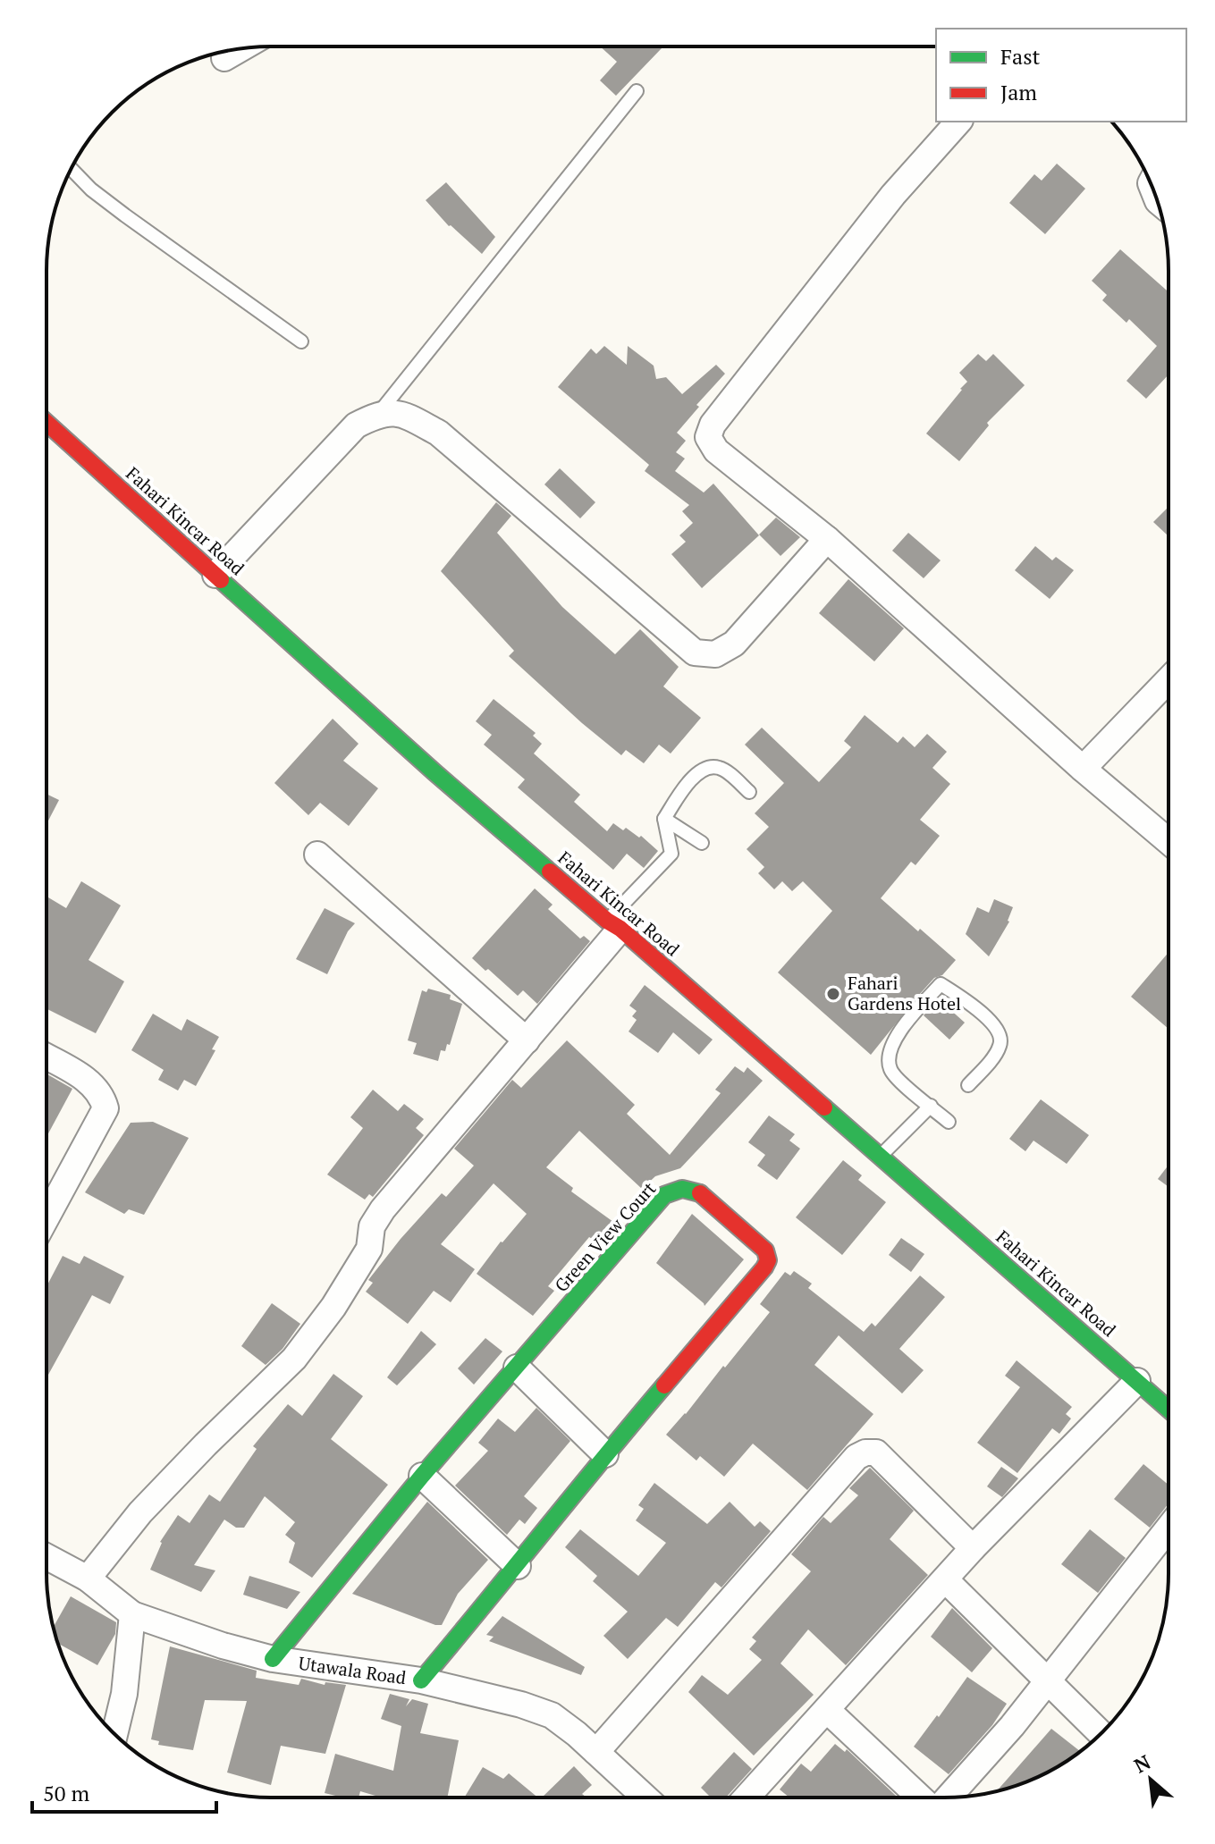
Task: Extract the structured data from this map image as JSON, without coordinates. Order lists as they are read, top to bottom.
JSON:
{
  "streets": {
    "street": ["Fahari Kincar Road", "Green View Court", "Utawala Road"]
  },
  "crossings": [
    ["Green View Court", "Utawala Road"]
  ],
  "places": ["Fahari Gardens Hotel"],
  "legend": ["Fast", "Jam"],
  "scale_bar": "50 m",
  "north": "top left"
}
